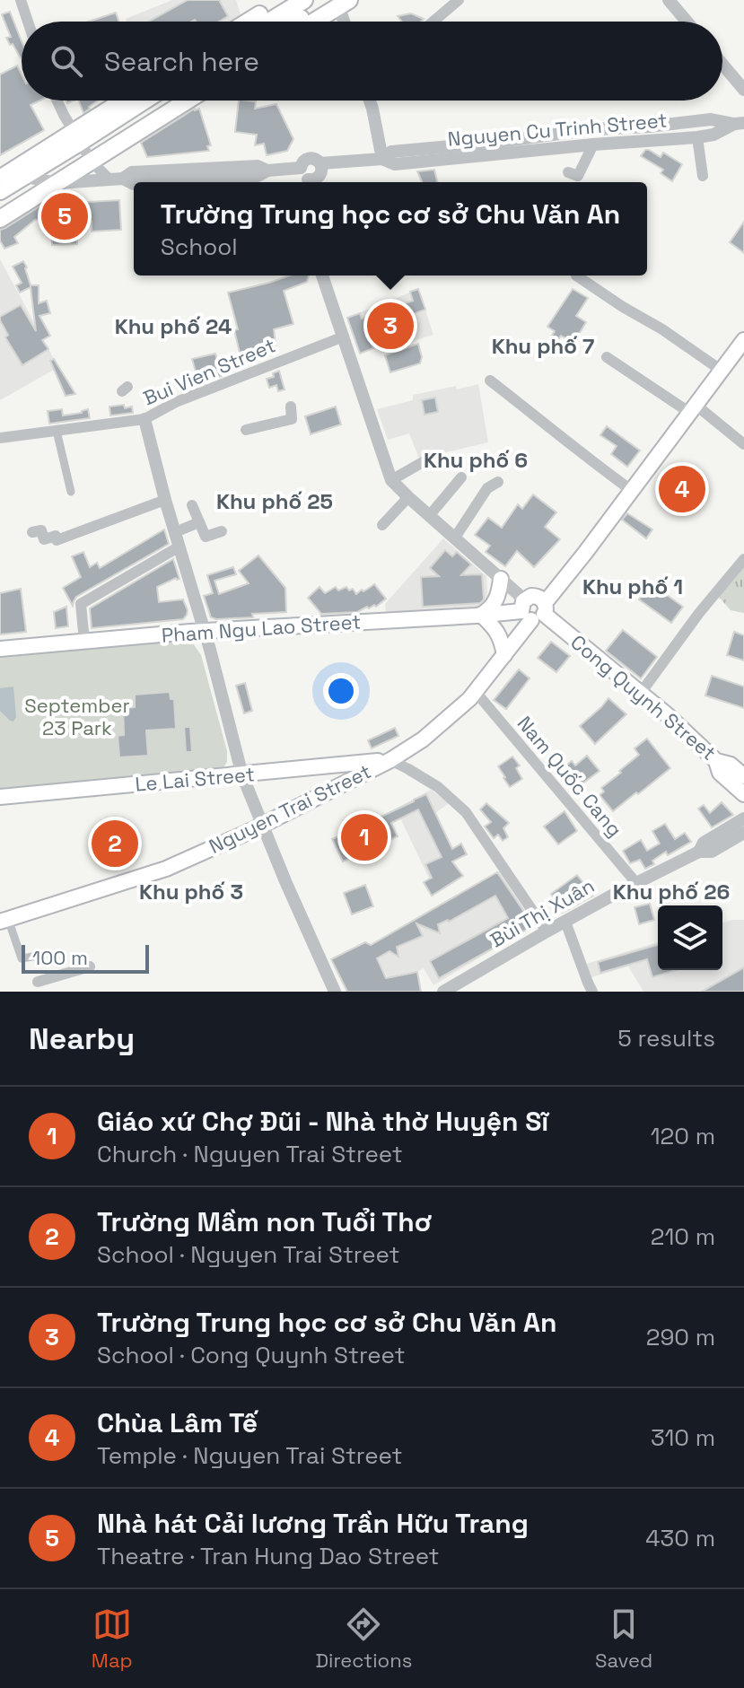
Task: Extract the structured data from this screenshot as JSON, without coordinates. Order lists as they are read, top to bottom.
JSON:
{
  "streets": {
    "main road": [
      "Pham Ngu Lao Street",
      "Cong Quynh Street",
      "Le Lai Street",
      "Nguyen Trai Street"
    ],
    "street": [
      "Nguyen Cu Trinh Street",
      "Bui Vien Street",
      "Nam Quốc Cang",
      "Bùi Thị Xuân"
    ]
  },
  "crossings": [
    ["Bui Vien Street", "Cong Quynh Street"],
    ["Pham Ngu Lao Street", "Cong Quynh Street"],
    ["Pham Ngu Lao Street", "Nguyen Trai Street"],
    ["Cong Quynh Street", "Nguyen Trai Street"],
    ["Nam Quốc Cang", "Nguyen Trai Street"],
    ["Nam Quốc Cang", "Bùi Thị Xuân"],
    ["Le Lai Street", "Nguyen Trai Street"]
  ],
  "districts": [
    "Khu phố 24",
    "Khu phố 7",
    "Khu phố 6",
    "Khu phố 25",
    "Khu phố 1",
    "Khu phố 3",
    "Khu phố 26"
  ],
  "parks": ["September 23 Park"],
  "scale_bar": "100 m",
  "page": {
    "search": "Search here",
    "popup": ["Trường Trung học cơ sở Chu Văn An", "School"],
    "pins": [
      "5",
      "3",
      "4",
      "1",
      "2"
    ],
    "scale": "100 m",
    "heading": ["Nearby", "5 results"],
    "list": [
      {
        "mark": "1",
        "name": "Giáo xứ Chợ Đũi - Nhà thờ Huyện Sĩ",
        "note": "Church · Nguyen Trai Street",
        "value": "120 m"
      },
      {
        "mark": "2",
        "name": "Trường Mầm non Tuổi Thơ",
        "note": "School · Nguyen Trai Street",
        "value": "210 m"
      },
      {
        "mark": "3",
        "name": "Trường Trung học cơ sở Chu Văn An",
        "note": "School · Cong Quynh Street",
        "value": "290 m"
      },
      {
        "mark": "4",
        "name": "Chùa Lâm Tế",
        "note": "Temple · Nguyen Trai Street",
        "value": "310 m"
      },
      {
        "mark": "5",
        "name": "Nhà hát Cải lương Trần Hữu Trang",
        "note": "Theatre · Tran Hung Dao Street",
        "value": "430 m"
      }
    ],
    "nav": ["Map", "Directions", "Saved"]
  }
}
